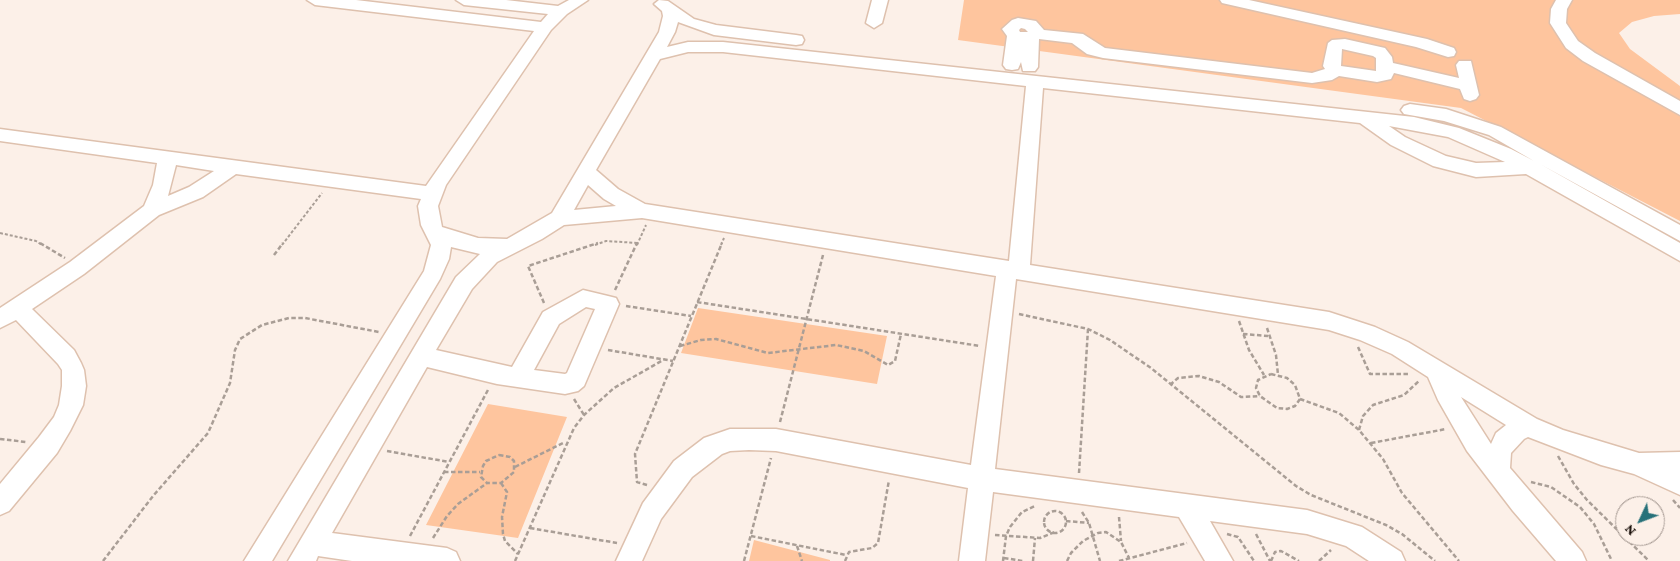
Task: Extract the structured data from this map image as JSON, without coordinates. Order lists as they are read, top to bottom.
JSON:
{
  "north": "bottom left"
}
